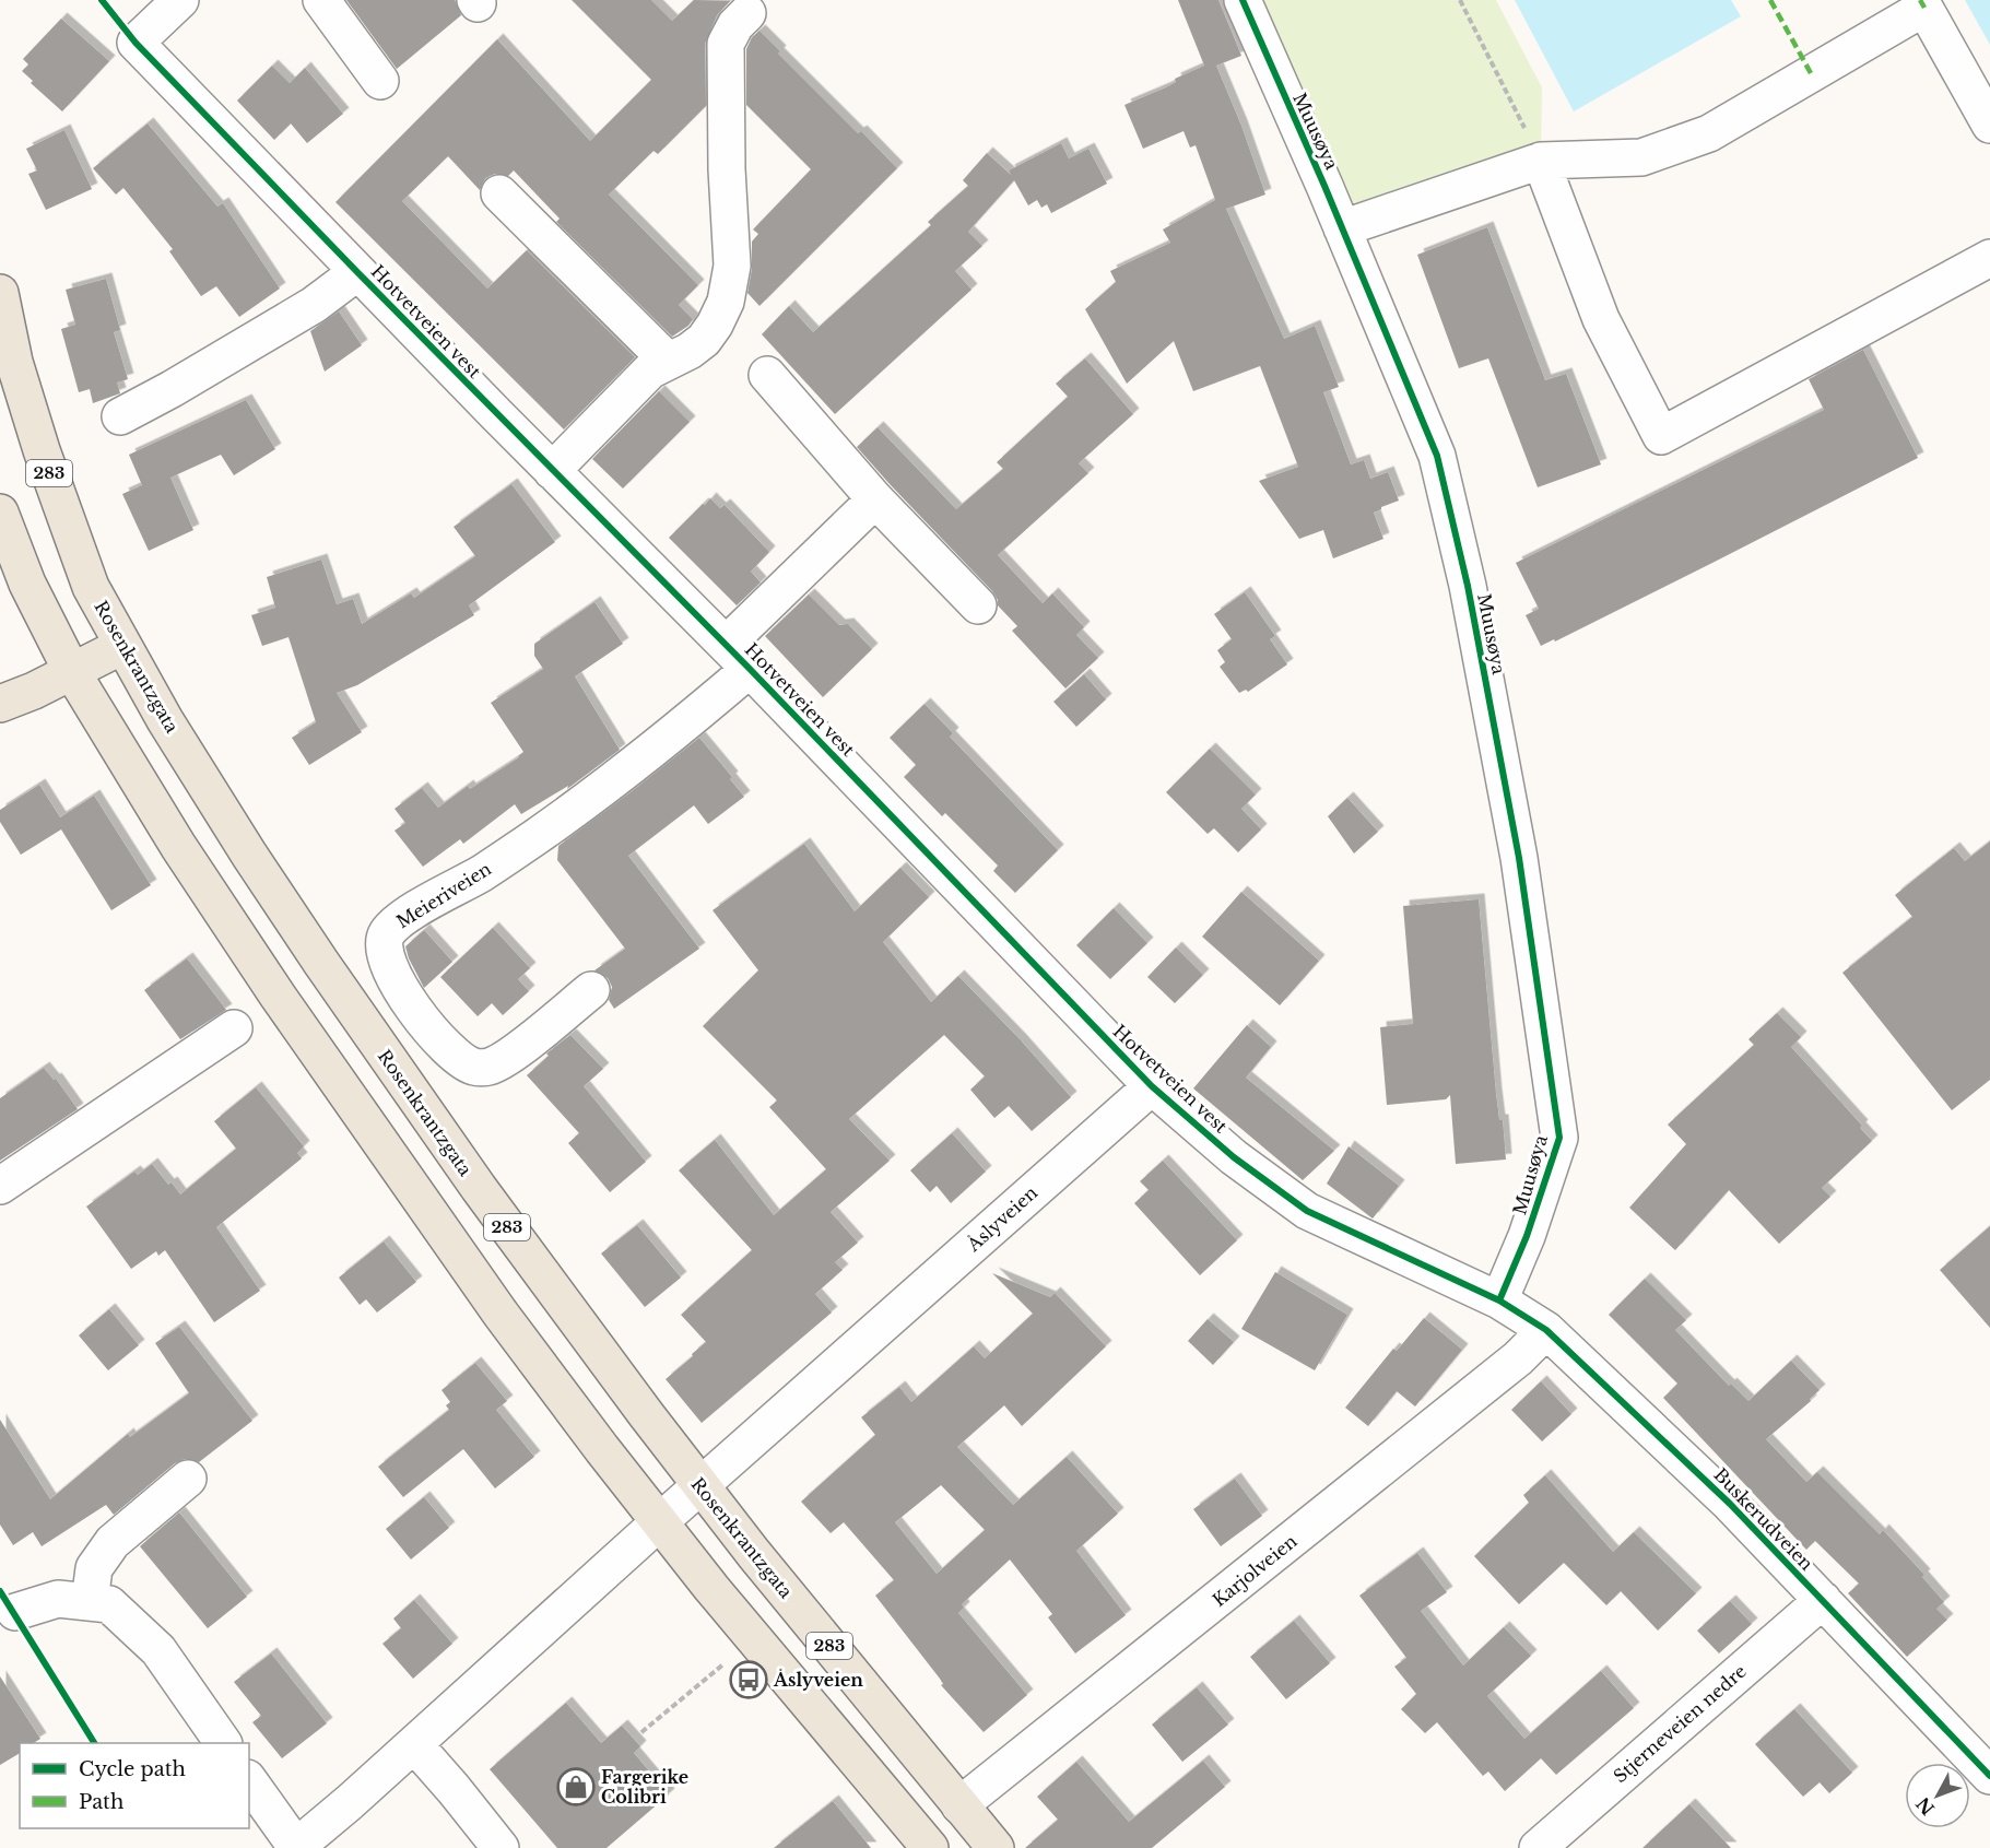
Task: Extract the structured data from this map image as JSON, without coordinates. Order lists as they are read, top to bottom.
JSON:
{
  "streets": {
    "main road": ["283", "Rosenkrantzgata"],
    "street": [
      "Muusøya",
      "Hotvetveien vest",
      "Meieriveien",
      "Åslyveien",
      "Buskerudveien",
      "Karjolveien",
      "Stjerneveien nedre"
    ]
  },
  "crossings": [
    ["Muusøya", "Hotvetveien vest"],
    ["Muusøya", "Buskerudveien"],
    ["Hotvetveien vest", "Meieriveien"],
    ["Hotvetveien vest", "Åslyveien"],
    ["Hotvetveien vest", "Buskerudveien"],
    ["Rosenkrantzgata", "Åslyveien"],
    ["Rosenkrantzgata", "Karjolveien"],
    ["Buskerudveien", "Karjolveien"],
    ["Buskerudveien", "Stjerneveien nedre"]
  ],
  "places": {
    "bus stop": ["Åslyveien"],
    "shop": ["Fargerike Colibri"]
  },
  "legend": ["Cycle path", "Path"],
  "north": "bottom left"
}
